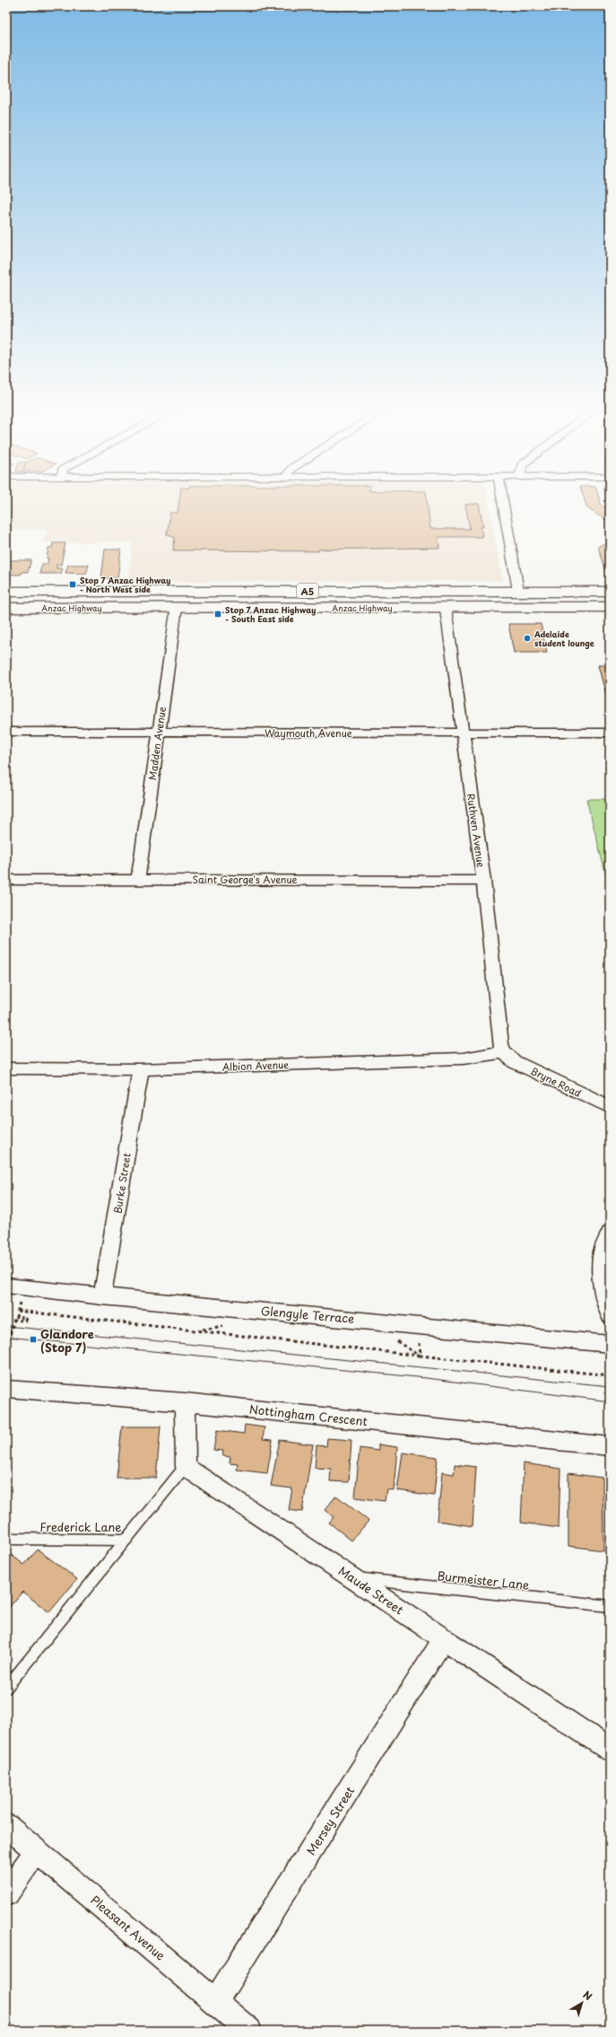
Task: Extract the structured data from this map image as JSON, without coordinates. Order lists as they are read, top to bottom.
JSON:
{
  "streets": {
    "highway": ["A5", "Anzac Highway"],
    "street": [
      "Waymouth Avenue",
      "Madden Avenue",
      "Ruthven Avenue",
      "Saint George's Avenue",
      "Albion Avenue",
      "Bryne Road",
      "Burke Street",
      "Glengyle Terrace",
      "Nottingham Crescent",
      "Maude Street",
      "Mersey Street",
      "Pleasant Avenue"
    ],
    "lane": ["Frederick Lane", "Burmeister Lane"]
  },
  "crossings": [
    ["Anzac Highway", "Madden Avenue"],
    ["Anzac Highway", "Ruthven Avenue"],
    ["Waymouth Avenue", "Madden Avenue"],
    ["Waymouth Avenue", "Ruthven Avenue"],
    ["Madden Avenue", "Saint George's Avenue"],
    ["Ruthven Avenue", "Saint George's Avenue"],
    ["Ruthven Avenue", "Albion Avenue"],
    ["Ruthven Avenue", "Bryne Road"],
    ["Albion Avenue", "Bryne Road"],
    ["Albion Avenue", "Burke Street"],
    ["Burke Street", "Glengyle Terrace"],
    ["Frederick Lane", "Maude Street"],
    ["Burmeister Lane", "Maude Street"],
    ["Maude Street", "Mersey Street"],
    ["Mersey Street", "Pleasant Avenue"]
  ],
  "places": {
    "transit": ["Stop 7 Anzac Highway - North West side", "Stop 7 Anzac Highway - South East side", "Glandore (Stop 7)"],
    "other": ["Adelaide student lounge"]
  },
  "north": "top right"
}
